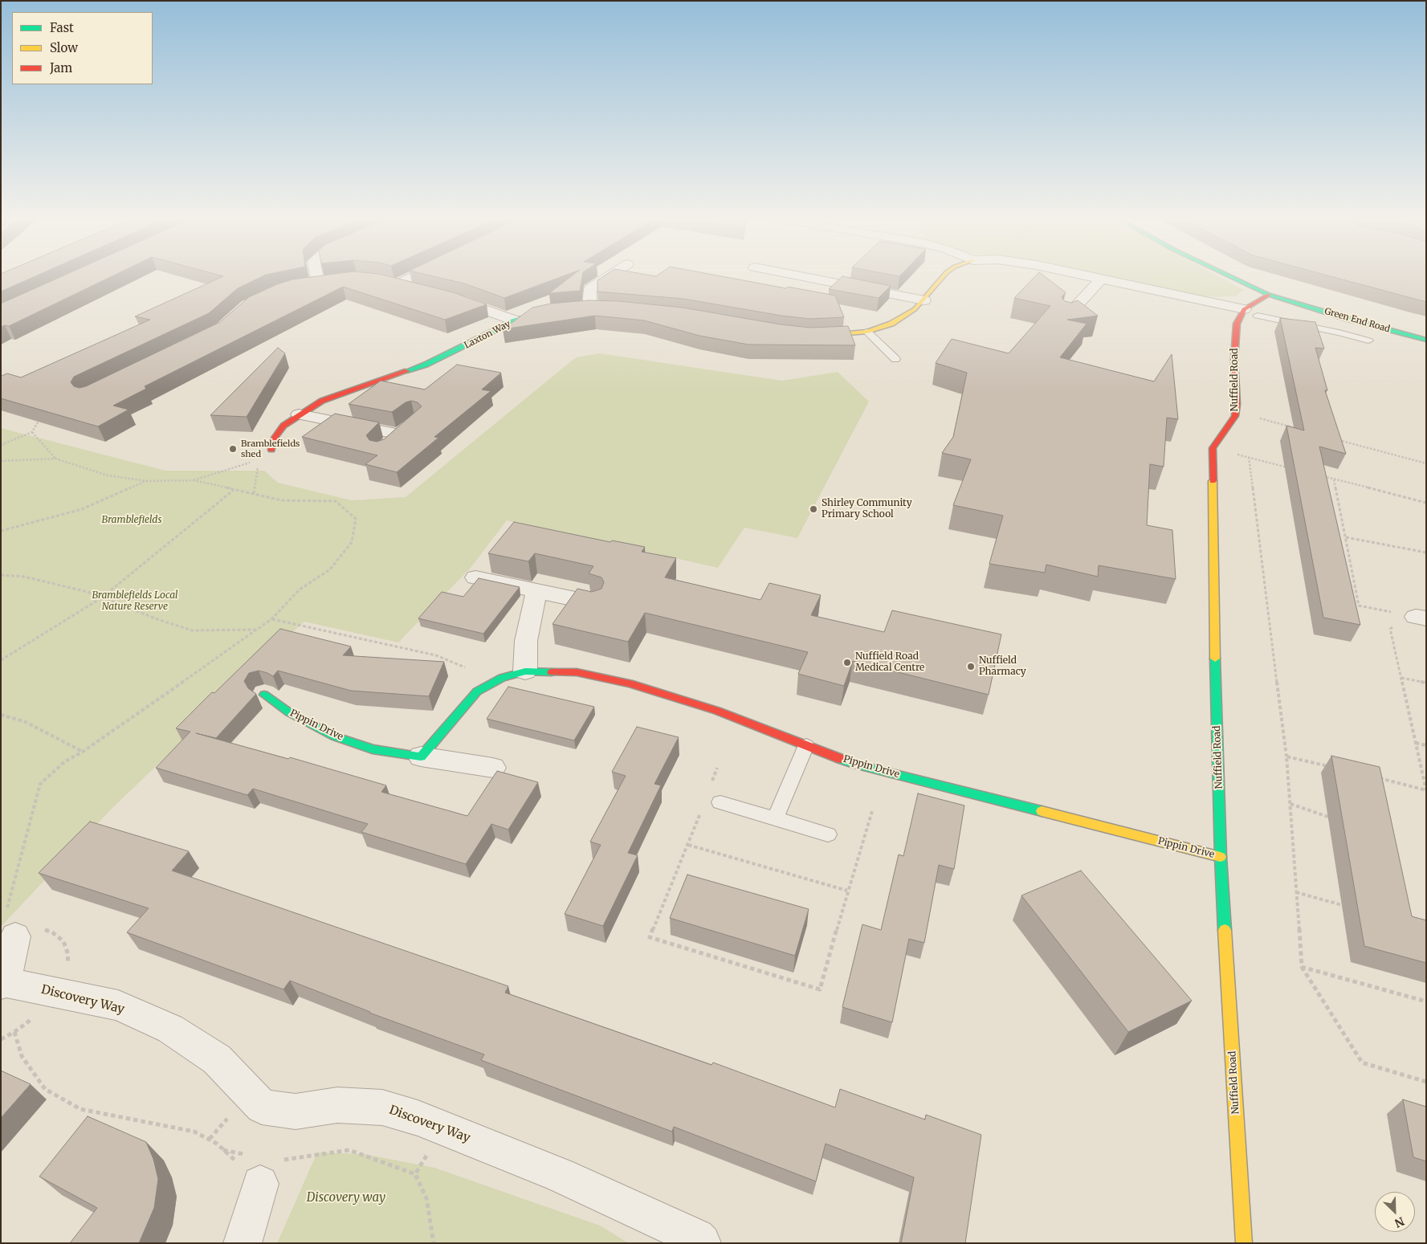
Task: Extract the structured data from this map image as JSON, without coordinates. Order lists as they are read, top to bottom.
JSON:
{
  "streets": {
    "street": [
      "Green End Road",
      "Laxton Way",
      "Nuffield Road",
      "Pippin Drive",
      "Discovery Way"
    ]
  },
  "crossings": [
    ["Nuffield Road", "Pippin Drive"]
  ],
  "parks": ["Bramblefields", "Bramblefields Local Nature Reserve", "Discovery way"],
  "places": [
    "Bramblefields shed",
    "Shirley Community Primary School",
    "Nuffield Road Medical Centre",
    "Nuffield Pharmacy"
  ],
  "legend": ["Fast", "Slow", "Jam"],
  "north": "bottom right"
}
